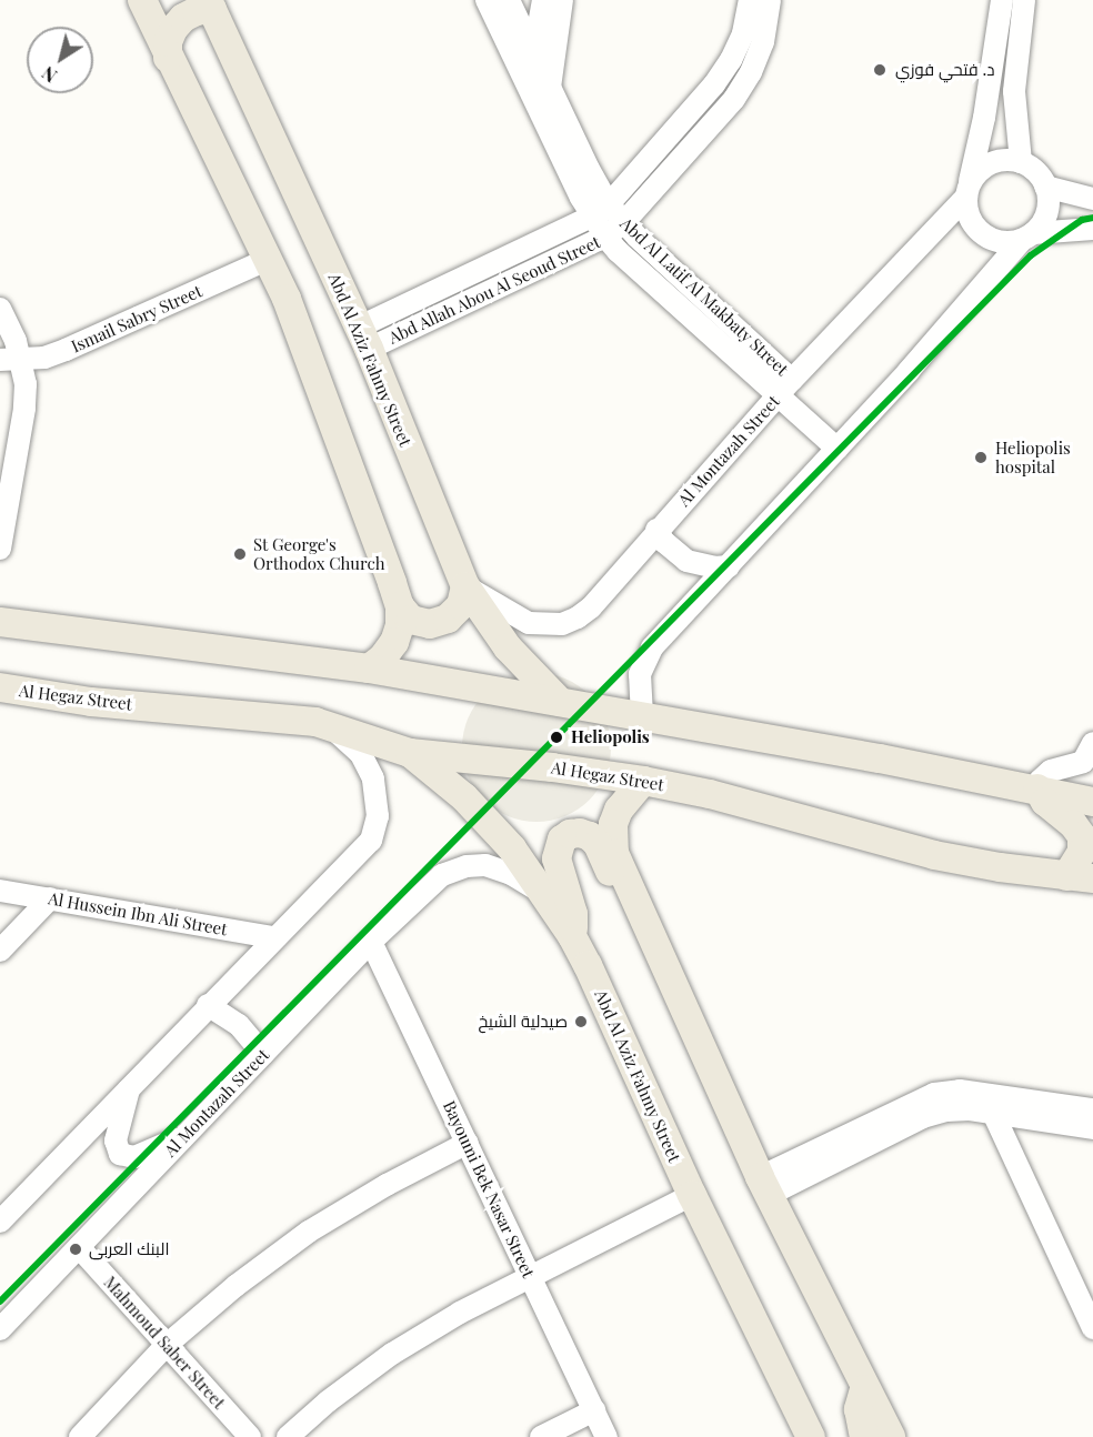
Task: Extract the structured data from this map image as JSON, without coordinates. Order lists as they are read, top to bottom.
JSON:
{
  "streets": {
    "main road": ["Abd Al Aziz Fahmy Street", "Al Hegaz Street"],
    "street": [
      "Abd Allah Abou Al Seoud Street",
      "Abd Al Latif Al Makbaty Street",
      "Ismail Sabry Street",
      "Al Montazah Street",
      "Al Hussein Ibn Ali Street",
      "Bayoumi Bek Nasar Street",
      "Mahmoud Saber Street"
    ]
  },
  "crossings": [
    ["Abd Allah Abou Al Seoud Street", "Abd Al Latif Al Makbaty Street"],
    ["Abd Allah Abou Al Seoud Street", "Abd Al Aziz Fahmy Street"],
    ["Abd Al Latif Al Makbaty Street", "Al Montazah Street"],
    ["Abd Al Aziz Fahmy Street", "Al Montazah Street"],
    ["Abd Al Aziz Fahmy Street", "Al Hegaz Street"],
    ["Al Montazah Street", "Bayoumi Bek Nasar Street"],
    ["Al Montazah Street", "Mahmoud Saber Street"]
  ],
  "places": [
    "د. فتحي فوزي",
    "Heliopolis hospital",
    "St George's Orthodox Church",
    "Heliopolis",
    "صيدلية الشيخ",
    "البنك العربى"
  ],
  "north": "bottom left"
}
